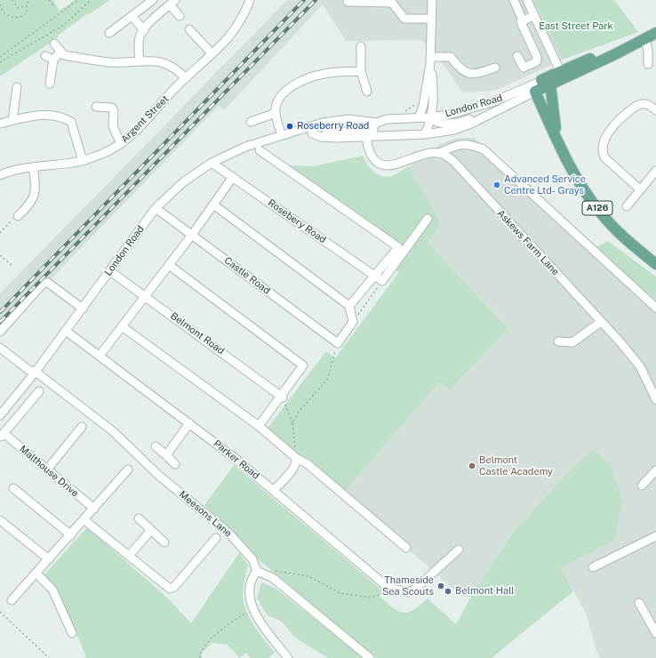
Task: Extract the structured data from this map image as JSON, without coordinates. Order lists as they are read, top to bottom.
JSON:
{
  "streets": {
    "main road": ["London Road", "A126"],
    "street": [
      "Argent Street",
      "Rosebery Road",
      "Askews Farm Lane",
      "Castle Road",
      "Belmont Road",
      "Parker Road",
      "Malthouse Drive",
      "Meesons Lane"
    ]
  },
  "crossings": [
    ["London Road", "A126"],
    ["London Road", "Rosebery Road"],
    ["London Road", "Castle Road"],
    ["London Road", "Belmont Road"],
    ["London Road", "Parker Road"],
    ["London Road", "Meesons Lane"]
  ],
  "parks": ["East Street Park"],
  "places": [
    "Roseberry Road",
    "Advanced Service Centre Ltd- Grays",
    "Belmont Castle Academy",
    "Thameside Sea Scouts",
    "Belmont Hall"
  ]
}
